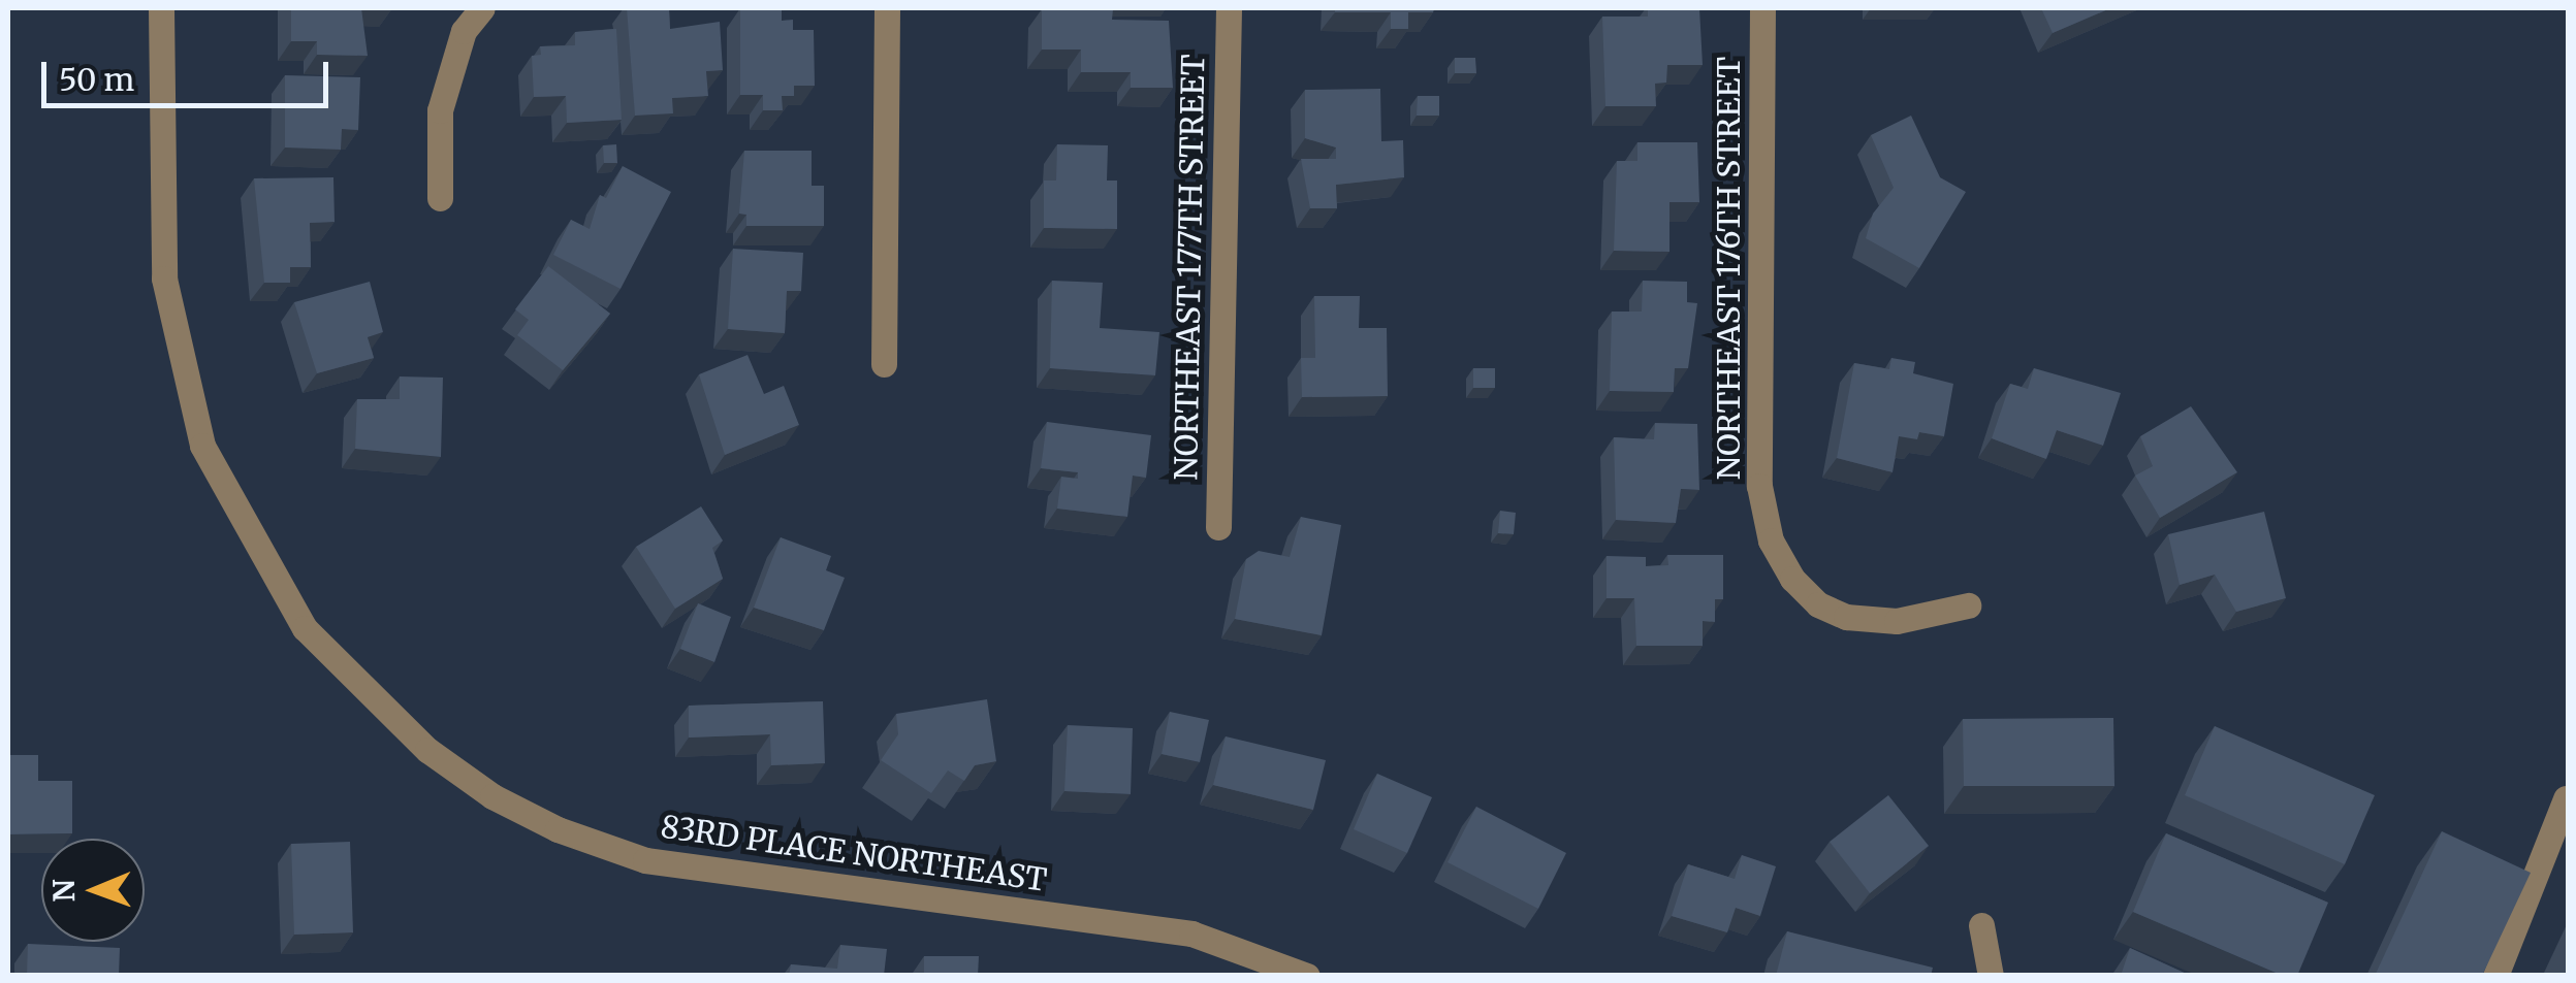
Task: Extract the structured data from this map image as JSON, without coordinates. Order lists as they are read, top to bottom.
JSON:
{
  "streets": {
    "street": ["NORTHEAST 177TH STREET", "NORTHEAST 176TH STREET", "83RD PLACE NORTHEAST"]
  },
  "scale_bar": "50 m",
  "north": "left"
}
